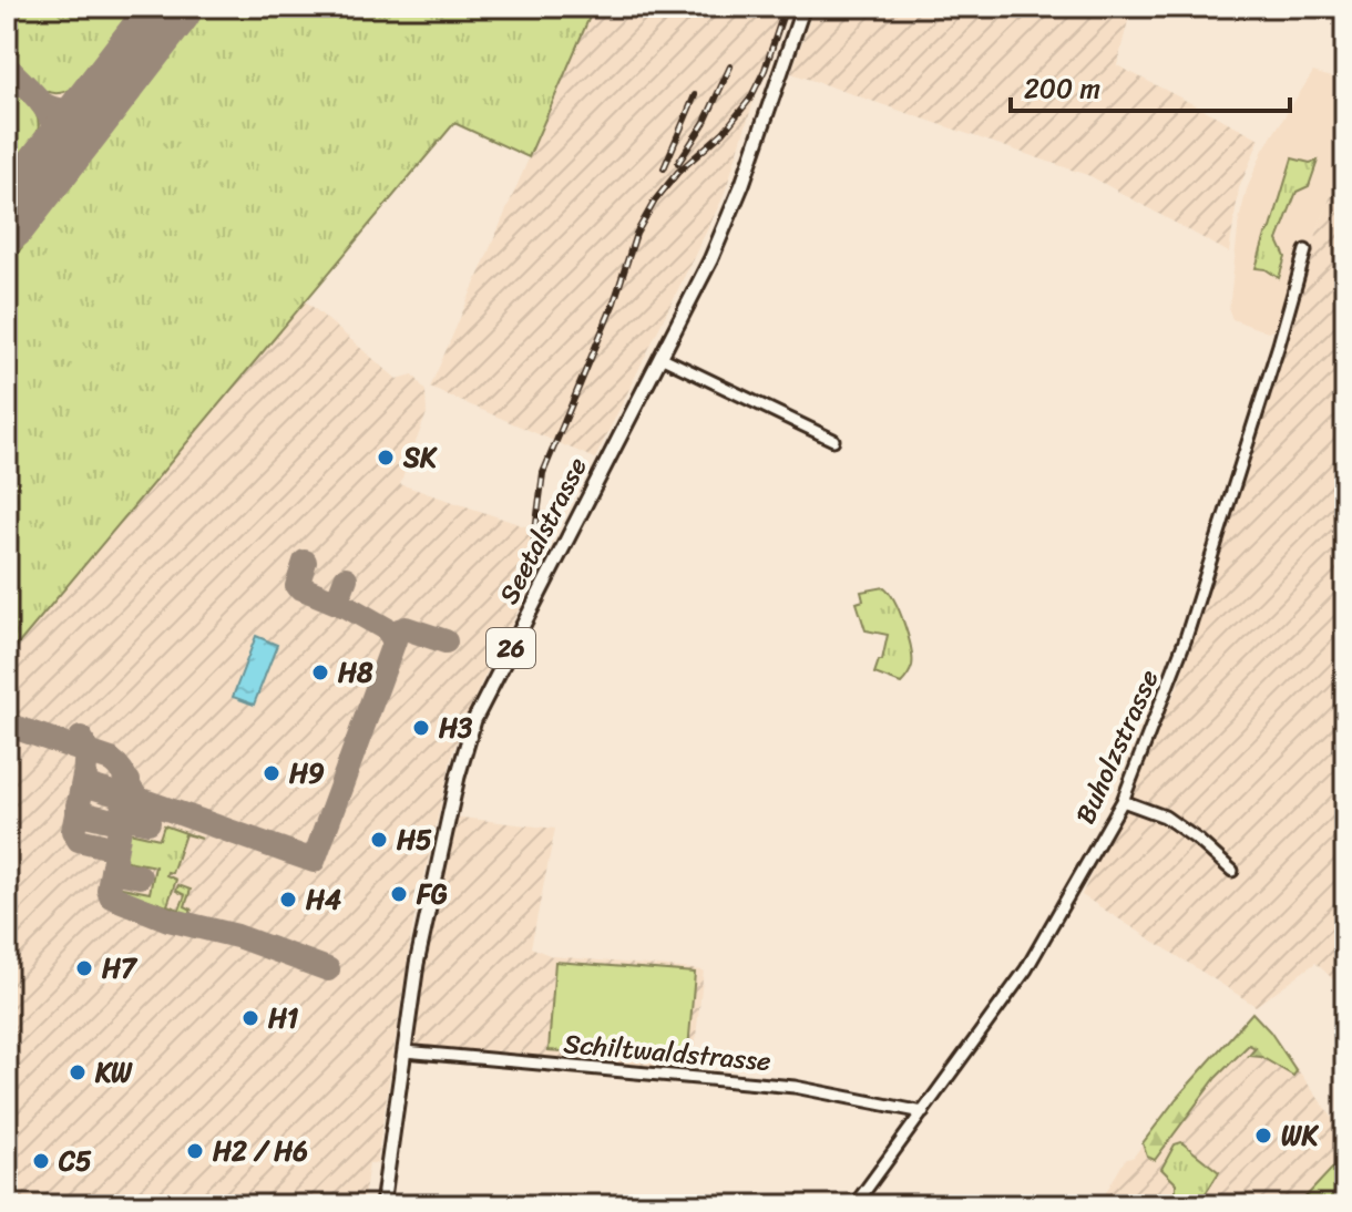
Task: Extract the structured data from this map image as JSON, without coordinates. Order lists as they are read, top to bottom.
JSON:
{
  "streets": {
    "main road": ["Seetalstrasse", "26"],
    "street": ["Buholzstrasse", "Schiltwaldstrasse"]
  },
  "crossings": [
    ["Seetalstrasse", "Schiltwaldstrasse"],
    ["Buholzstrasse", "Schiltwaldstrasse"]
  ],
  "places": [
    "SK",
    "H8",
    "H3",
    "H9",
    "H5",
    "FG",
    "H4",
    "H7",
    "H1",
    "KW",
    "WK",
    "H2 / H6",
    "C5"
  ],
  "scale_bar": "200 m"
}
